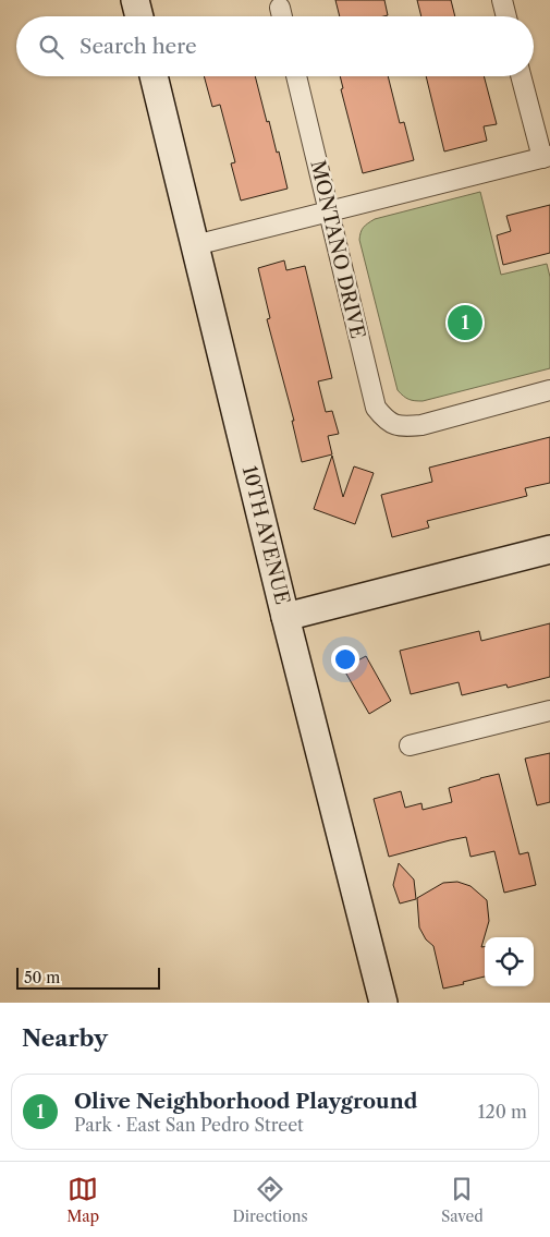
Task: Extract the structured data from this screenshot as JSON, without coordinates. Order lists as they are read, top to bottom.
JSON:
{
  "streets": {
    "main road": ["10TH AVENUE"],
    "street": ["MONTANO DRIVE"]
  },
  "scale_bar": "50 m",
  "page": {
    "search": "Search here",
    "pins": "1",
    "scale": "50 m",
    "heading": "Nearby",
    "list": [
      {
        "mark": "1",
        "name": "Olive Neighborhood Playground",
        "note": "Park · East San Pedro Street",
        "value": "120 m"
      }
    ],
    "nav": ["Map", "Directions", "Saved"]
  }
}
